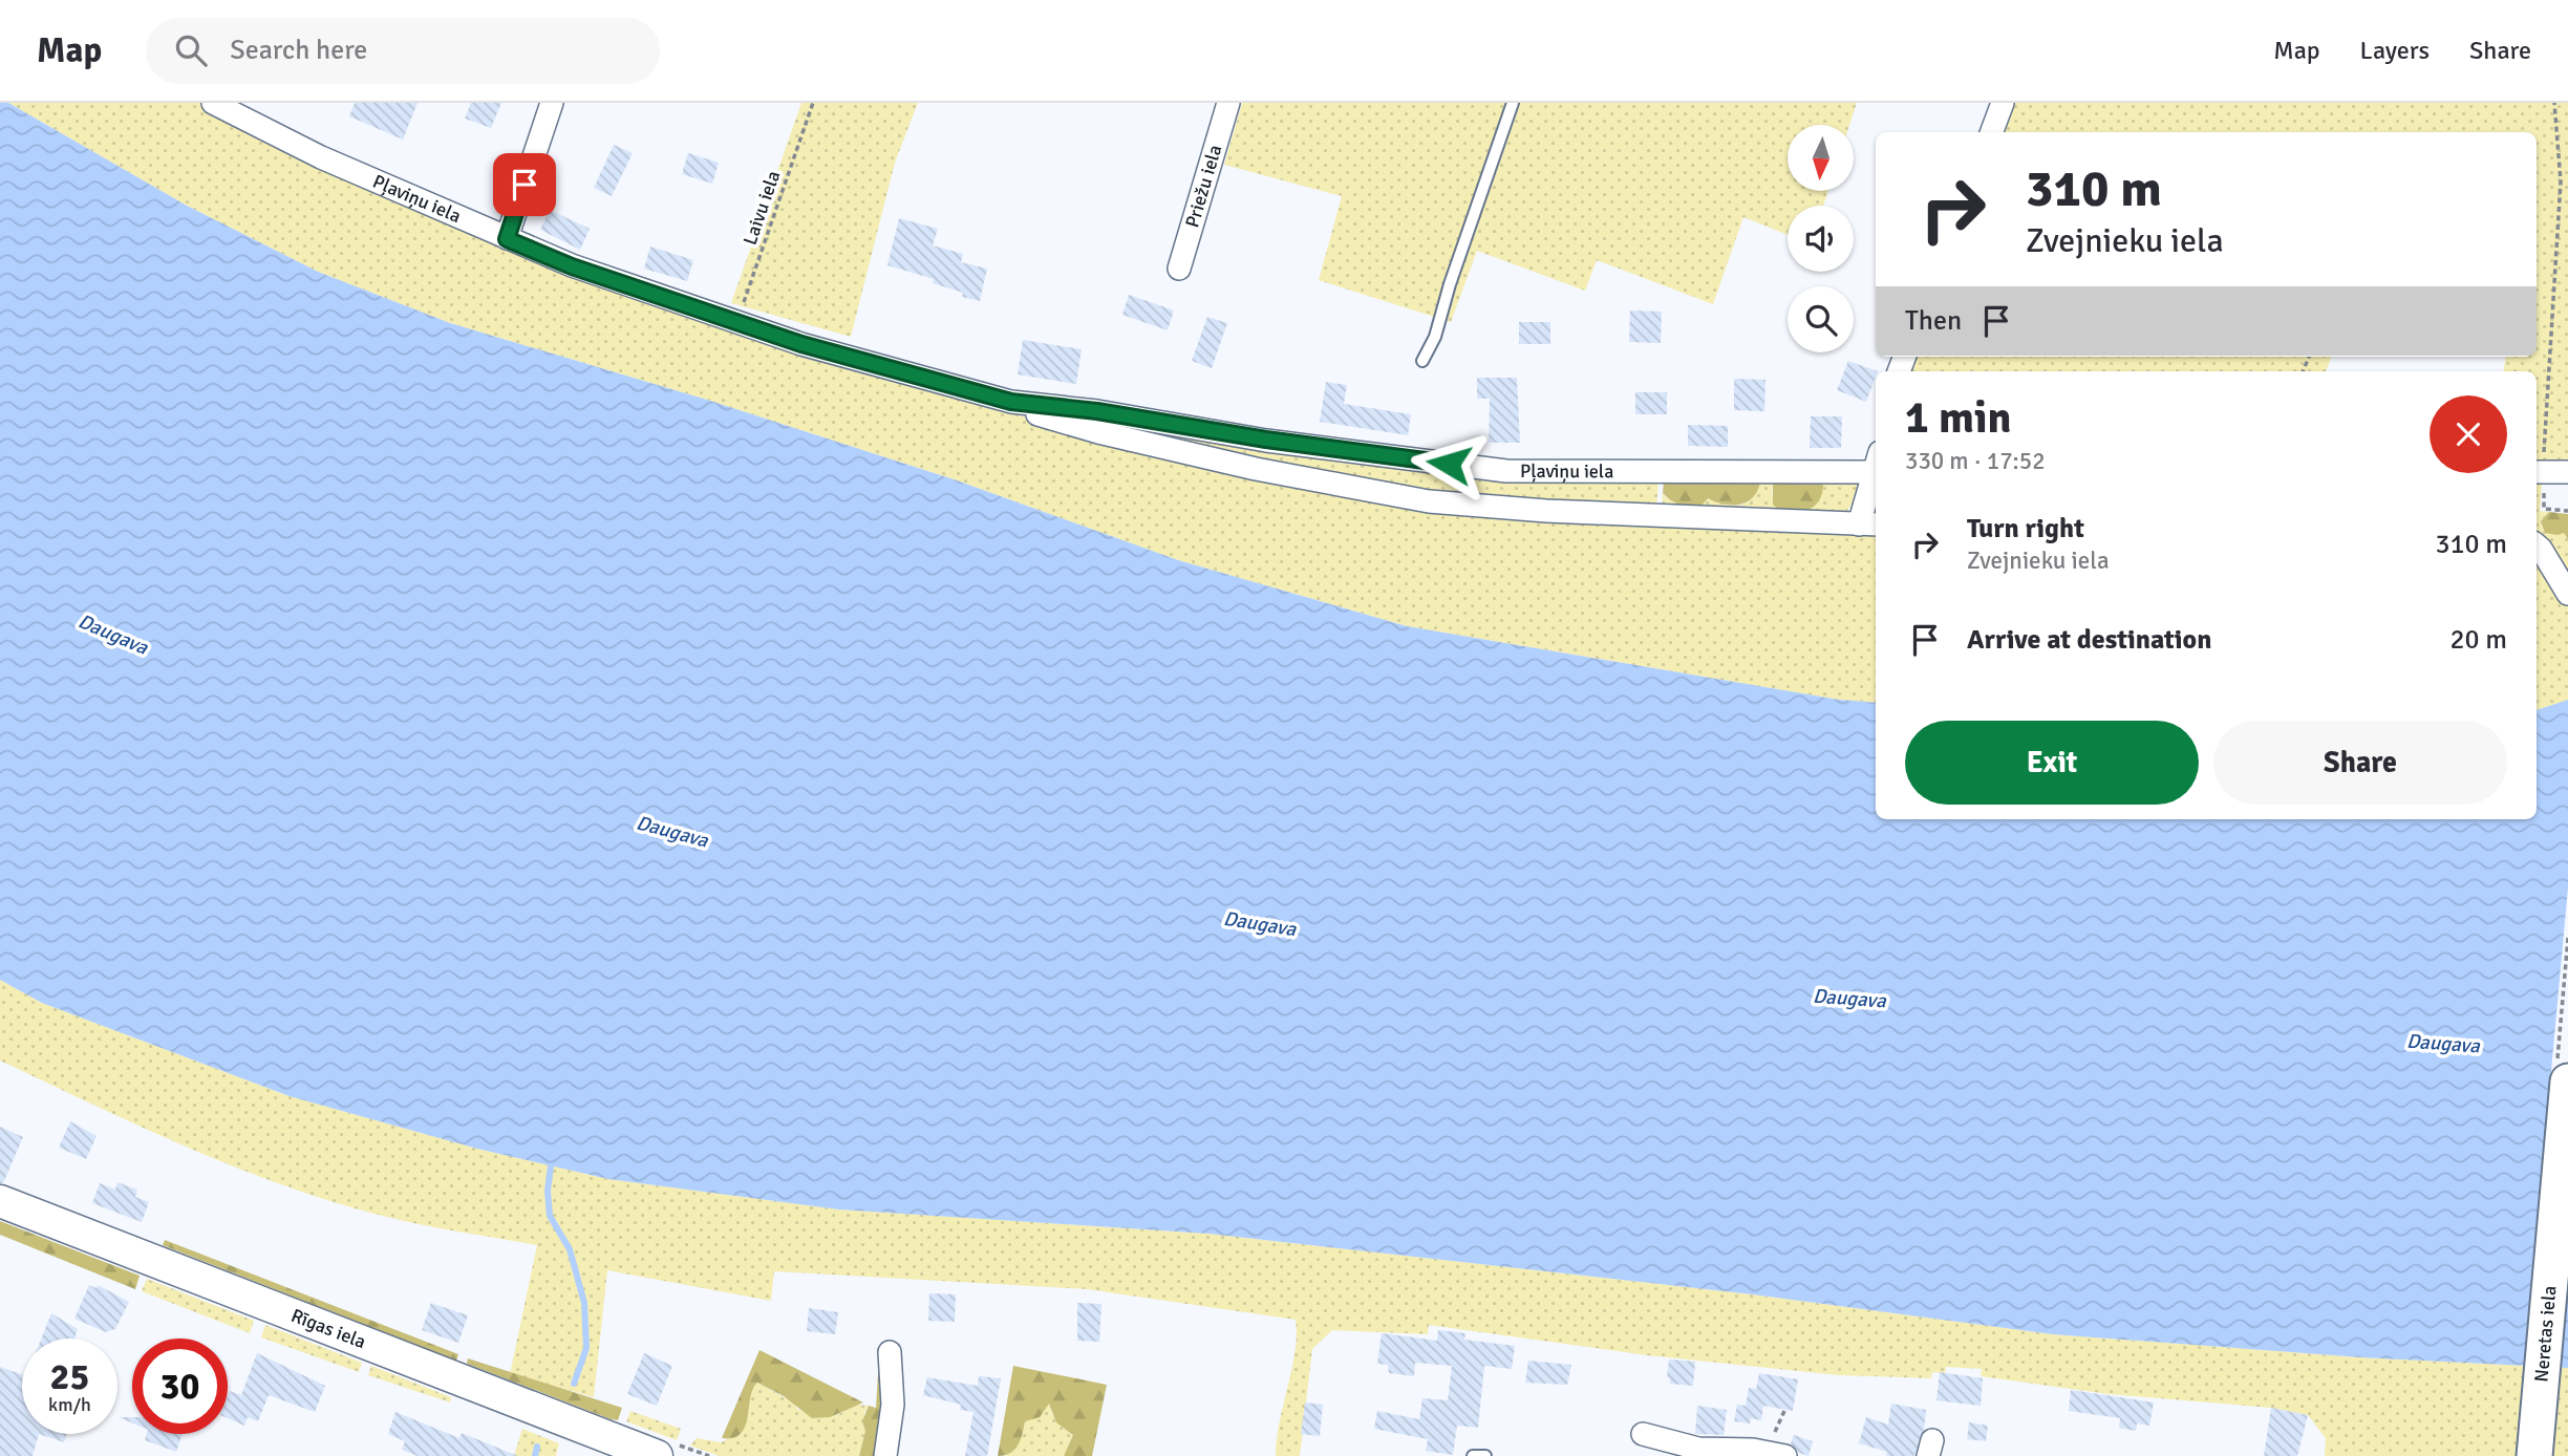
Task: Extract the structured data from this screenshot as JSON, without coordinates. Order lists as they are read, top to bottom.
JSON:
{
  "streets": {
    "main road": ["Rīgas iela", "Neretas iela"],
    "street": ["Priežu iela", "Pļaviņu iela"],
    "path": ["Laivu iela"]
  },
  "crossings": [
    ["Pļaviņu iela", "Laivu iela"]
  ],
  "water": ["Daugava"],
  "north": "bottom",
  "page": {
    "header": "Map",
    "search": "Search here",
    "nav": ["Map", "Layers", "Share"],
    "turn": ["310 m", "Zvejnieku iela"],
    "then": "Then",
    "heading": ["1 min", "330 m · 17:52"],
    "list": [
      {
        "name": "Turn right",
        "note": "Zvejnieku iela",
        "value": "310 m"
      },
      {
        "name": "Arrive at destination",
        "value": "20 m"
      }
    ],
    "buttons": ["Exit", "Share"],
    "speed": "25 km/h",
    "limit": "30"
  }
}
